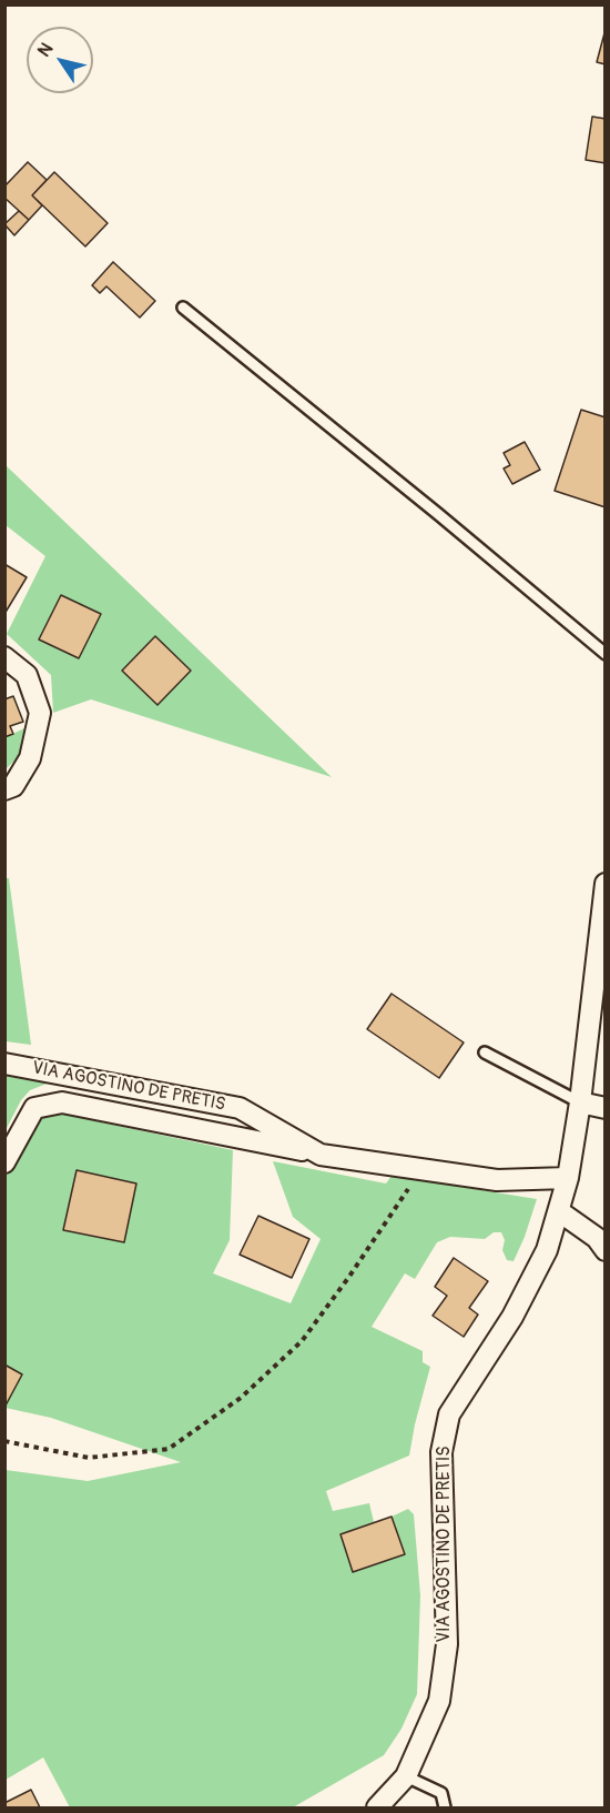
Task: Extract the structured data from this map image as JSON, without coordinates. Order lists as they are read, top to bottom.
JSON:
{
  "streets": {
    "street": ["VIA AGOSTINO DE PRETIS"]
  },
  "north": "top left"
}
